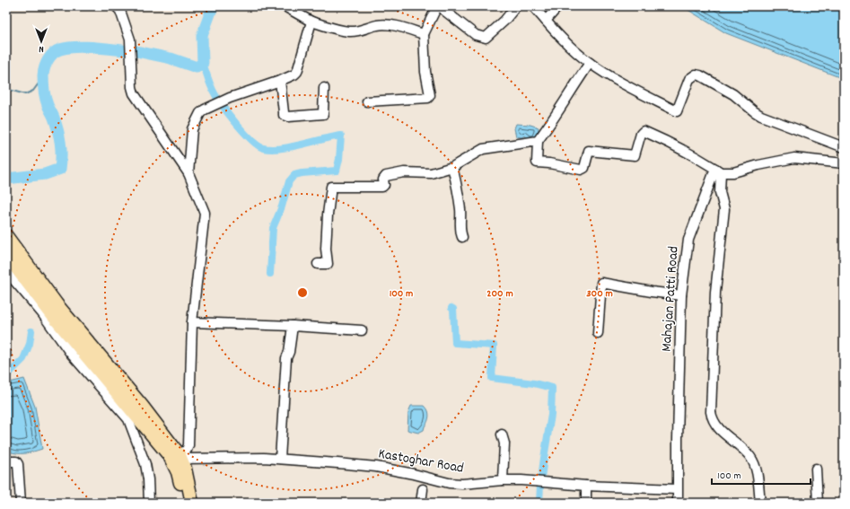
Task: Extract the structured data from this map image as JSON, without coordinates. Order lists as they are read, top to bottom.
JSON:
{
  "streets": {
    "street": ["Mahajan Patti Road", "Kastoghar Road"]
  },
  "crossings": [
    ["Mahajan Patti Road", "Kastoghar Road"]
  ],
  "scale_bar": "100 m",
  "north": "bottom",
  "rings": ["100 m", "200 m", "300 m"]
}
